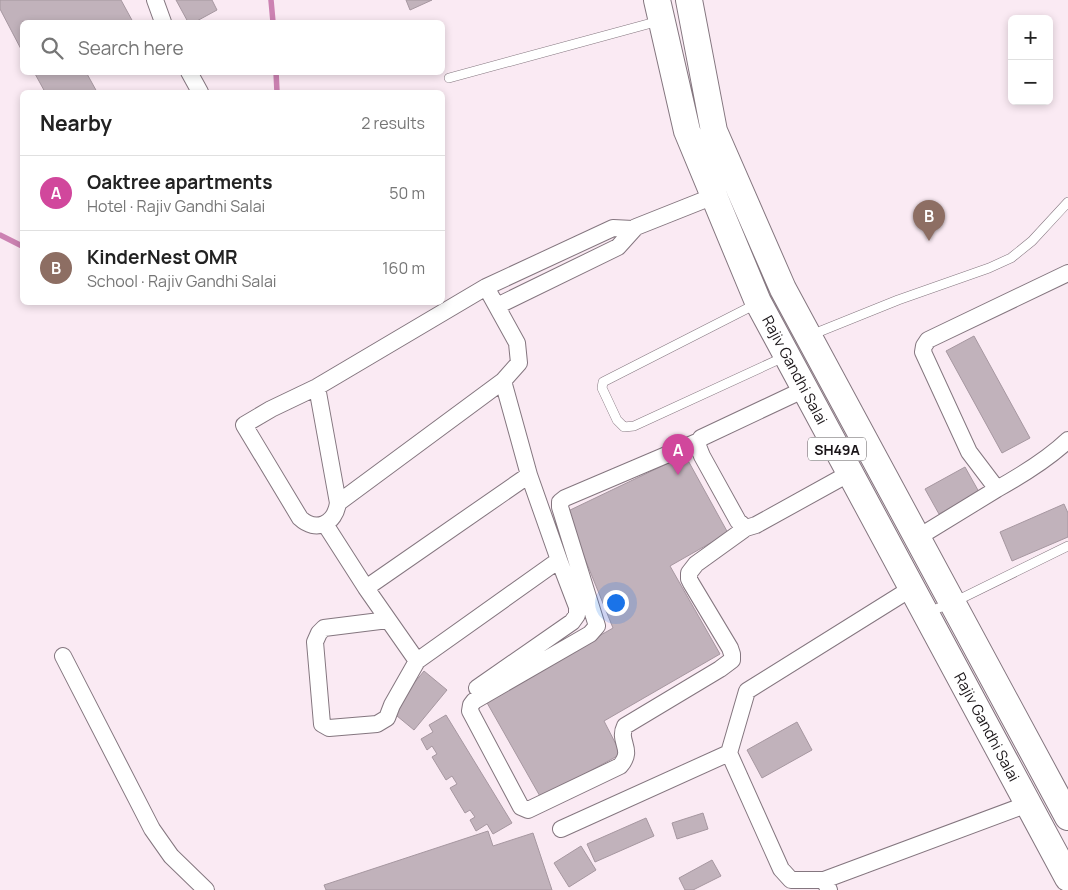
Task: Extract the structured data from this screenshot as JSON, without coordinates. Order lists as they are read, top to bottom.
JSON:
{
  "streets": {
    "main road": ["Rajiv Gandhi Salai", "SH49A"]
  },
  "page": {
    "map_buttons": ["+", "−"],
    "search": "Search here",
    "heading": ["Nearby", "2 results"],
    "list": [
      {
        "mark": "A",
        "name": "Oaktree apartments",
        "note": "Hotel · Rajiv Gandhi Salai",
        "value": "50 m"
      },
      {
        "mark": "B",
        "name": "KinderNest OMR",
        "note": "School · Rajiv Gandhi Salai",
        "value": "160 m"
      }
    ],
    "pins": ["B", "A"]
  }
}
